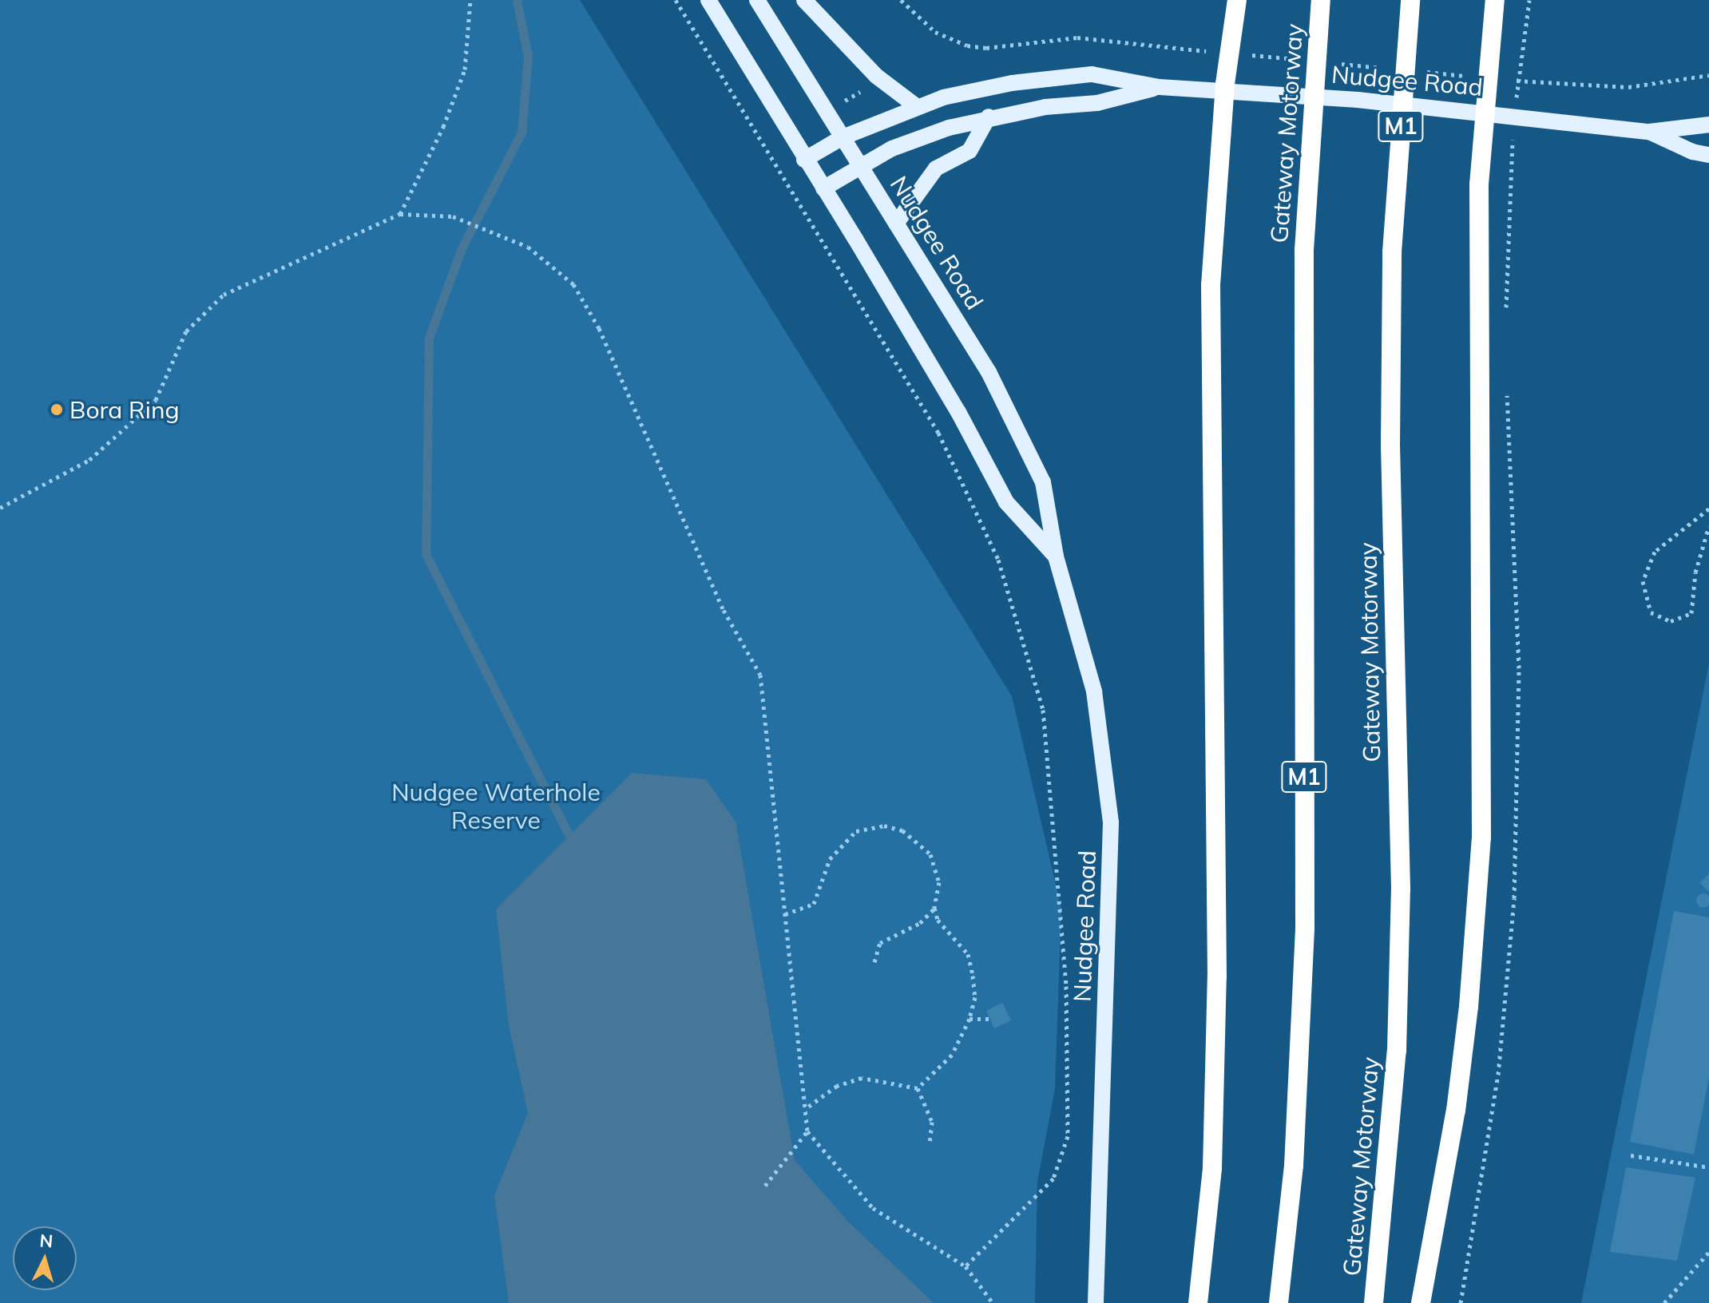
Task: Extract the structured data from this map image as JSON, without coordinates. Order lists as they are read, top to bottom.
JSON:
{
  "streets": {
    "highway": ["M1", "Gateway Motorway"],
    "main road": ["Nudgee Road"]
  },
  "parks": ["Nudgee Waterhole Reserve"],
  "places": ["Bora Ring"],
  "north": "top"
}
